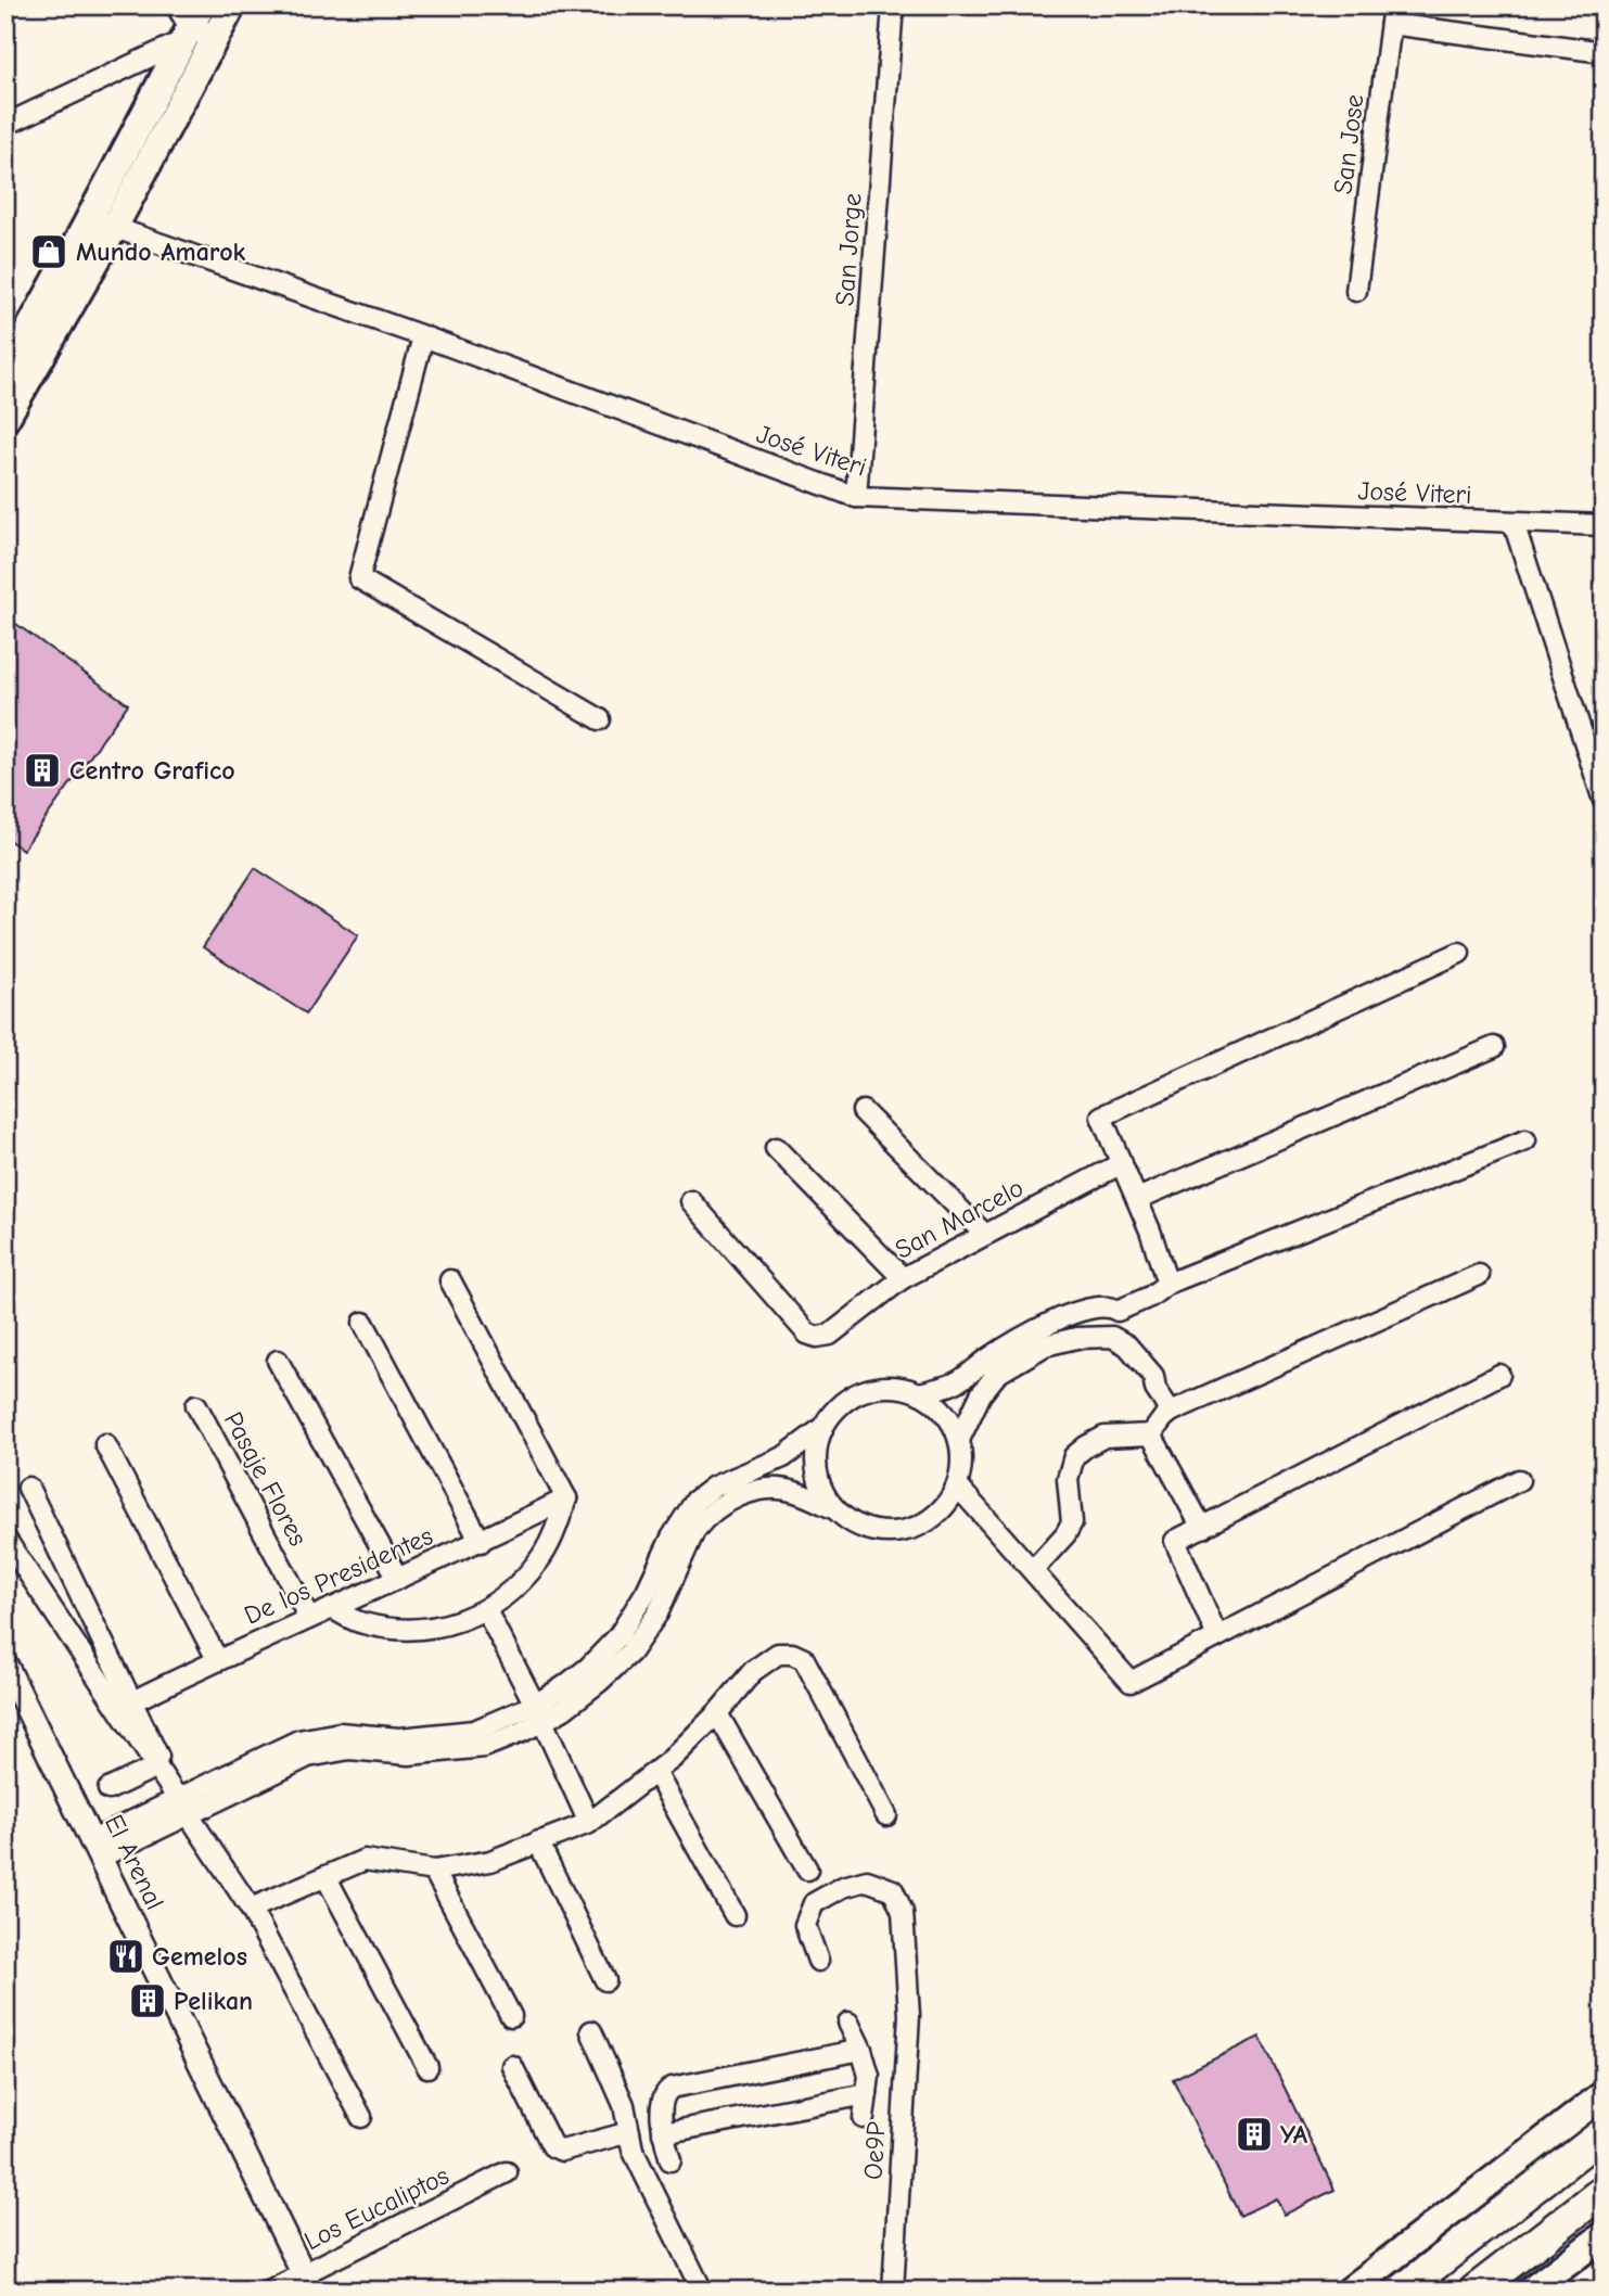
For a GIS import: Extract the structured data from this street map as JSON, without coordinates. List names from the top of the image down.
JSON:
{
  "streets": {
    "street": [
      "San Jose",
      "San Jorge",
      "José Viteri",
      "San Marcelo",
      "Pasaje Flores",
      "De los Presidentes",
      "El Arenal",
      "Oe9P",
      "Los Eucaliptos"
    ]
  },
  "crossings": [
    ["San Jorge", "José Viteri"],
    ["Pasaje Flores", "De los Presidentes"],
    ["El Arenal", "Los Eucaliptos"]
  ],
  "places": {
    "shop": ["Mundo Amarok"],
    "building": ["Centro Grafico", "Pelikan", "YA"],
    "restaurant": ["Gemelos"]
  }
}
